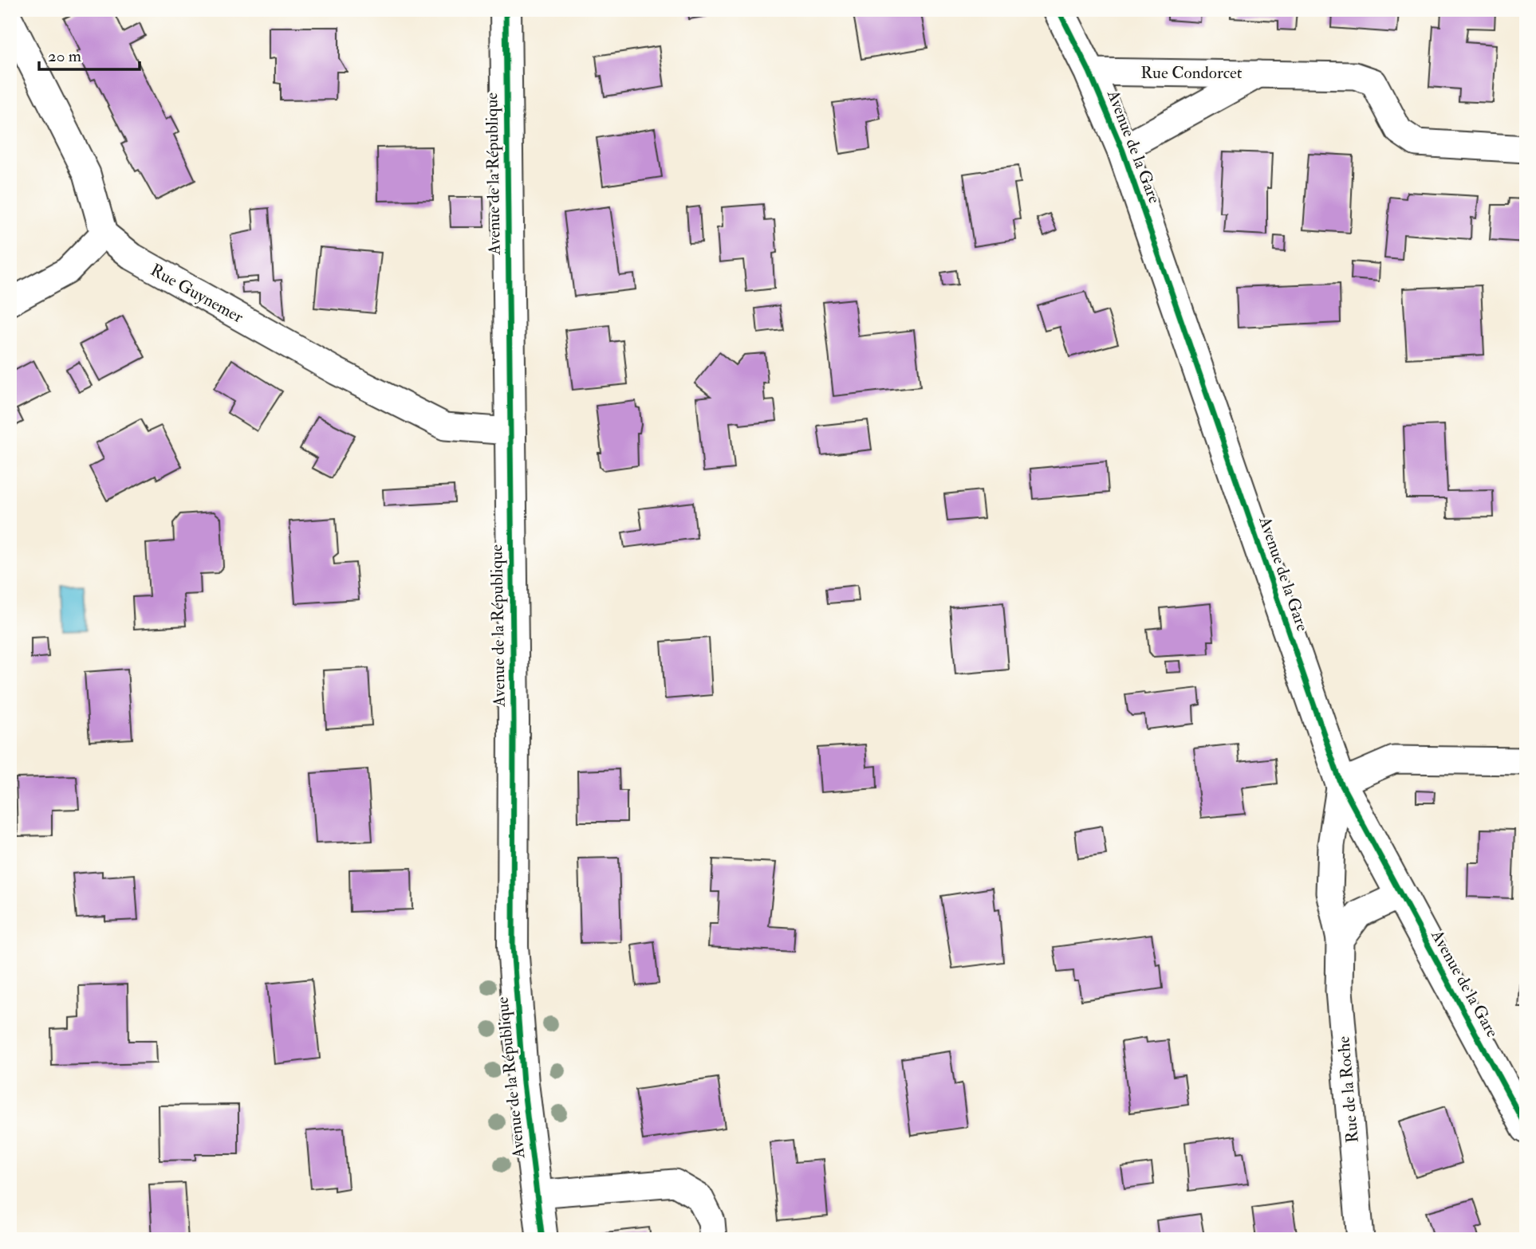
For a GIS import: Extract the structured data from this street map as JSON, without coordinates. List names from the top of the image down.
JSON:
{
  "streets": {
    "street": [
      "Rue Condorcet",
      "Avenue de la Gare",
      "Avenue de la République",
      "Rue Guynemer",
      "Rue de la Roche"
    ]
  },
  "crossings": [
    ["Rue Condorcet", "Avenue de la Gare"],
    ["Avenue de la Gare", "Rue de la Roche"],
    ["Avenue de la République", "Rue Guynemer"]
  ],
  "scale_bar": "20 m"
}
